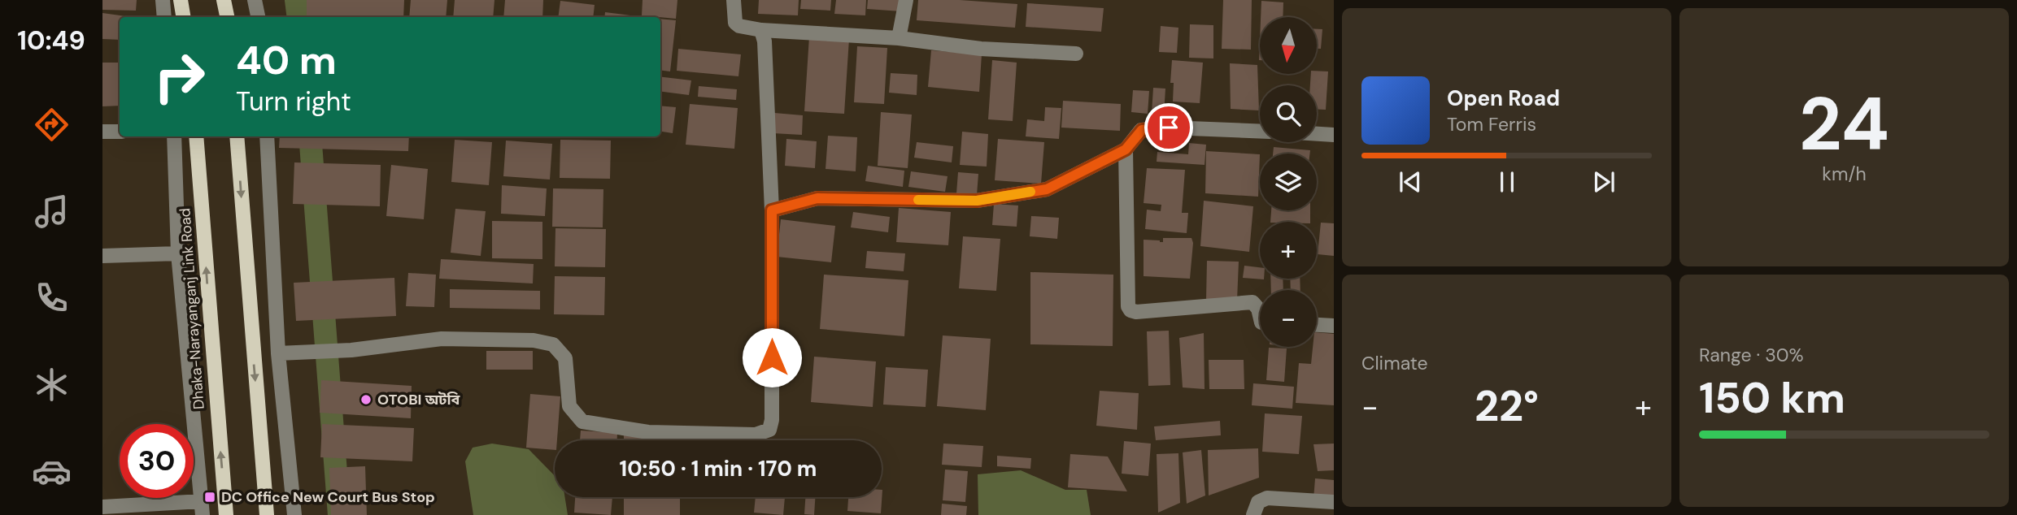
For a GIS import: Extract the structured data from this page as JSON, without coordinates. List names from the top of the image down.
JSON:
{
  "streets": {
    "main road": ["Dhaka-Narayanganj Link Road"]
  },
  "places": {
    "other": ["OTOBI অটবি"],
    "transit": ["DC Office New Court Bus Stop"]
  },
  "north": "bottom",
  "page": {
    "tabs": "10:49",
    "tile": [
      ["24", "km/h"],
      "Climate",
      ["Range · 30%", "150 km"]
    ],
    "map_buttons": ["+", "−"],
    "turn": ["40 m", "Turn right"],
    "song": ["Open Road", "Tom Ferris"],
    "heat": ["−", "22°", "+"],
    "limit": "30",
    "trip": "10:50 · 1 min · 170 m"
  }
}
